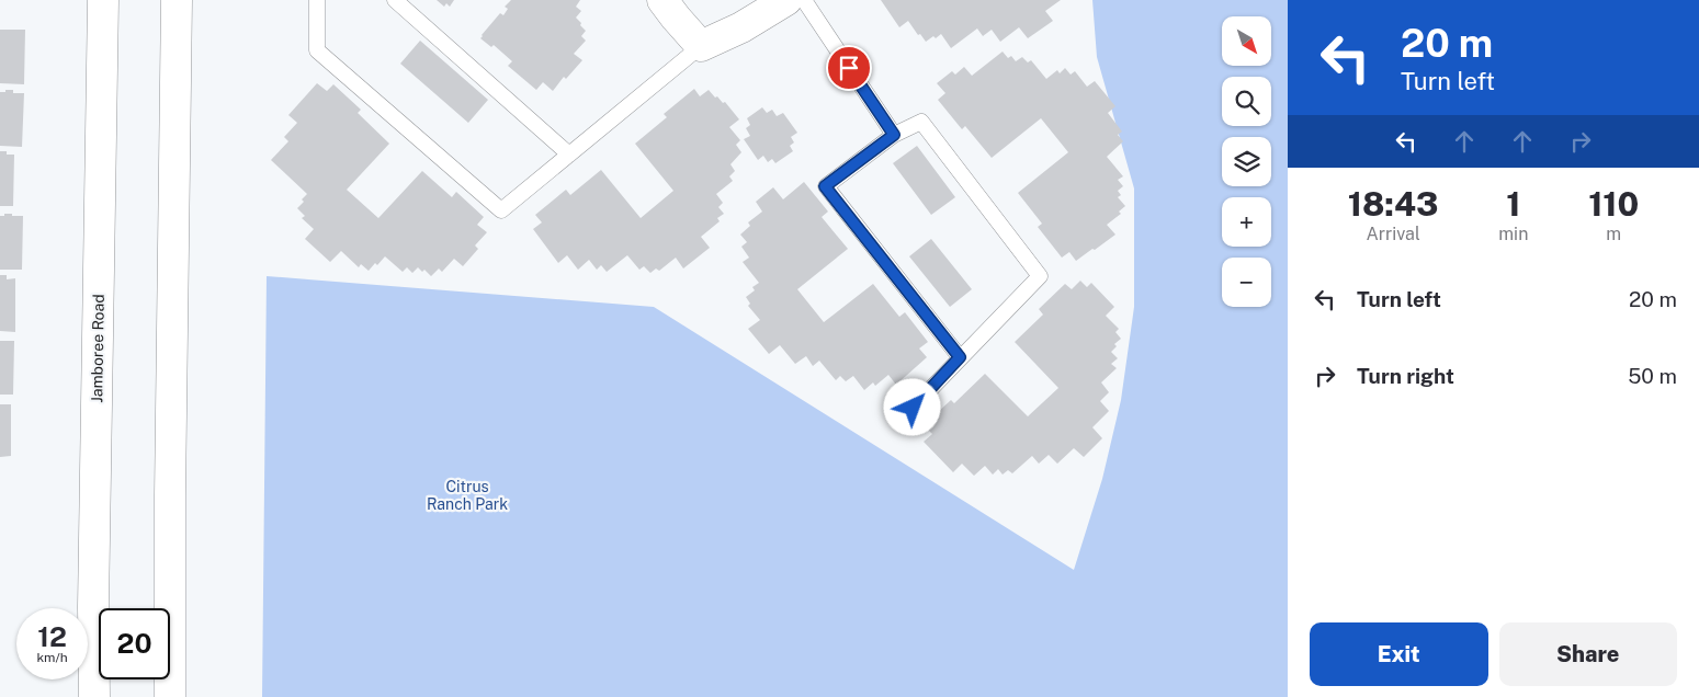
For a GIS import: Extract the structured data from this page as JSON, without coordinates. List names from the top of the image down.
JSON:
{
  "streets": {
    "main road": ["Jamboree Road"]
  },
  "parks": ["Citrus Ranch Park"],
  "north": "bottom right",
  "page": {
    "turn": ["20 m", "Turn left"],
    "map_buttons": ["+", "−"],
    "eta": [
      "18:43",
      "Arrival",
      "1",
      "min",
      "110",
      "m"
    ],
    "list": [
      {
        "name": "Turn left",
        "value": "20 m"
      },
      {
        "name": "Turn right",
        "value": "50 m"
      }
    ],
    "speed": "12 km/h",
    "limit": "20",
    "buttons": ["Exit", "Share"]
  }
}
